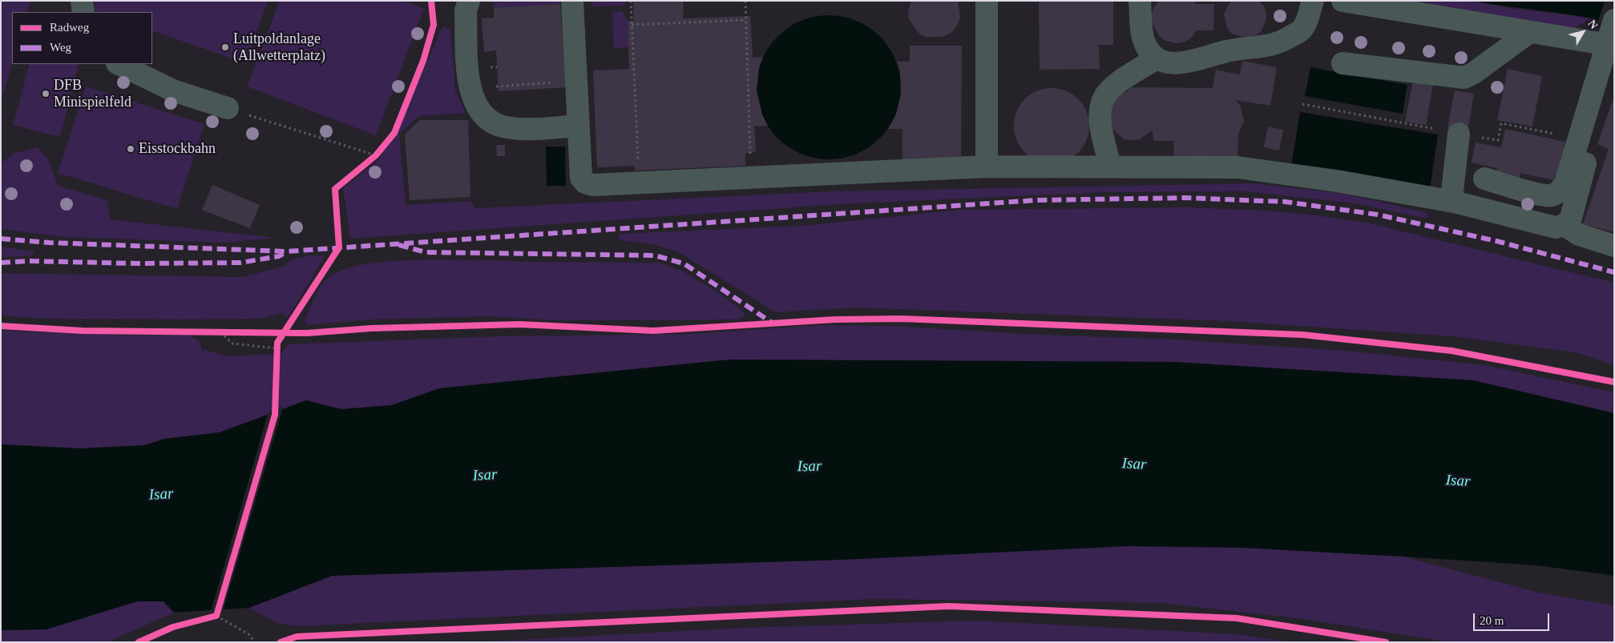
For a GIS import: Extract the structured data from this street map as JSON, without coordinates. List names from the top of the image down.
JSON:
{
  "water": ["Isar"],
  "places": ["Luitpoldanlage (Allwetterplatz)", "DFB Minispielfeld", "Eisstockbahn"],
  "legend": ["Radweg", "Weg"],
  "scale_bar": "20 m",
  "north": "top right"
}
